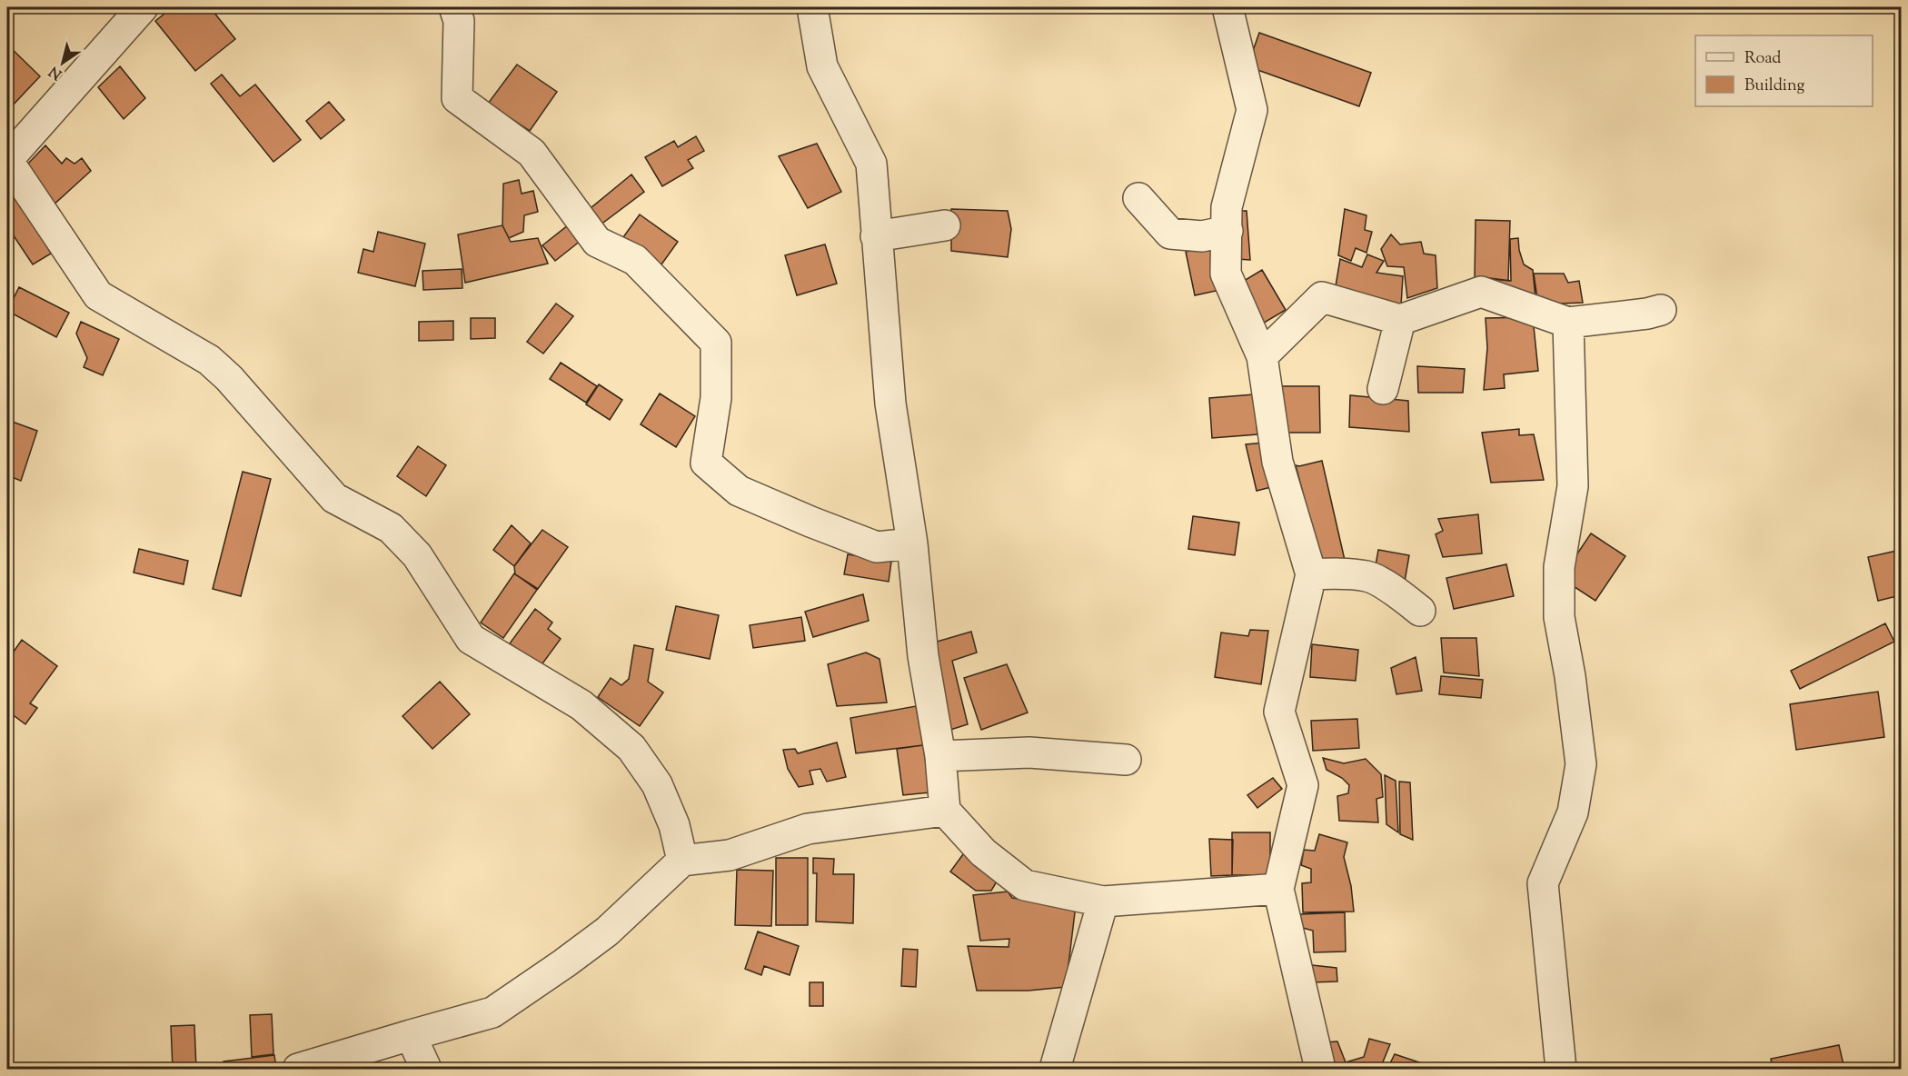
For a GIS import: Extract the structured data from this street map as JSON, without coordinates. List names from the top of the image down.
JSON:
{
  "legend": ["Road", "Building"],
  "north": "bottom left"
}
